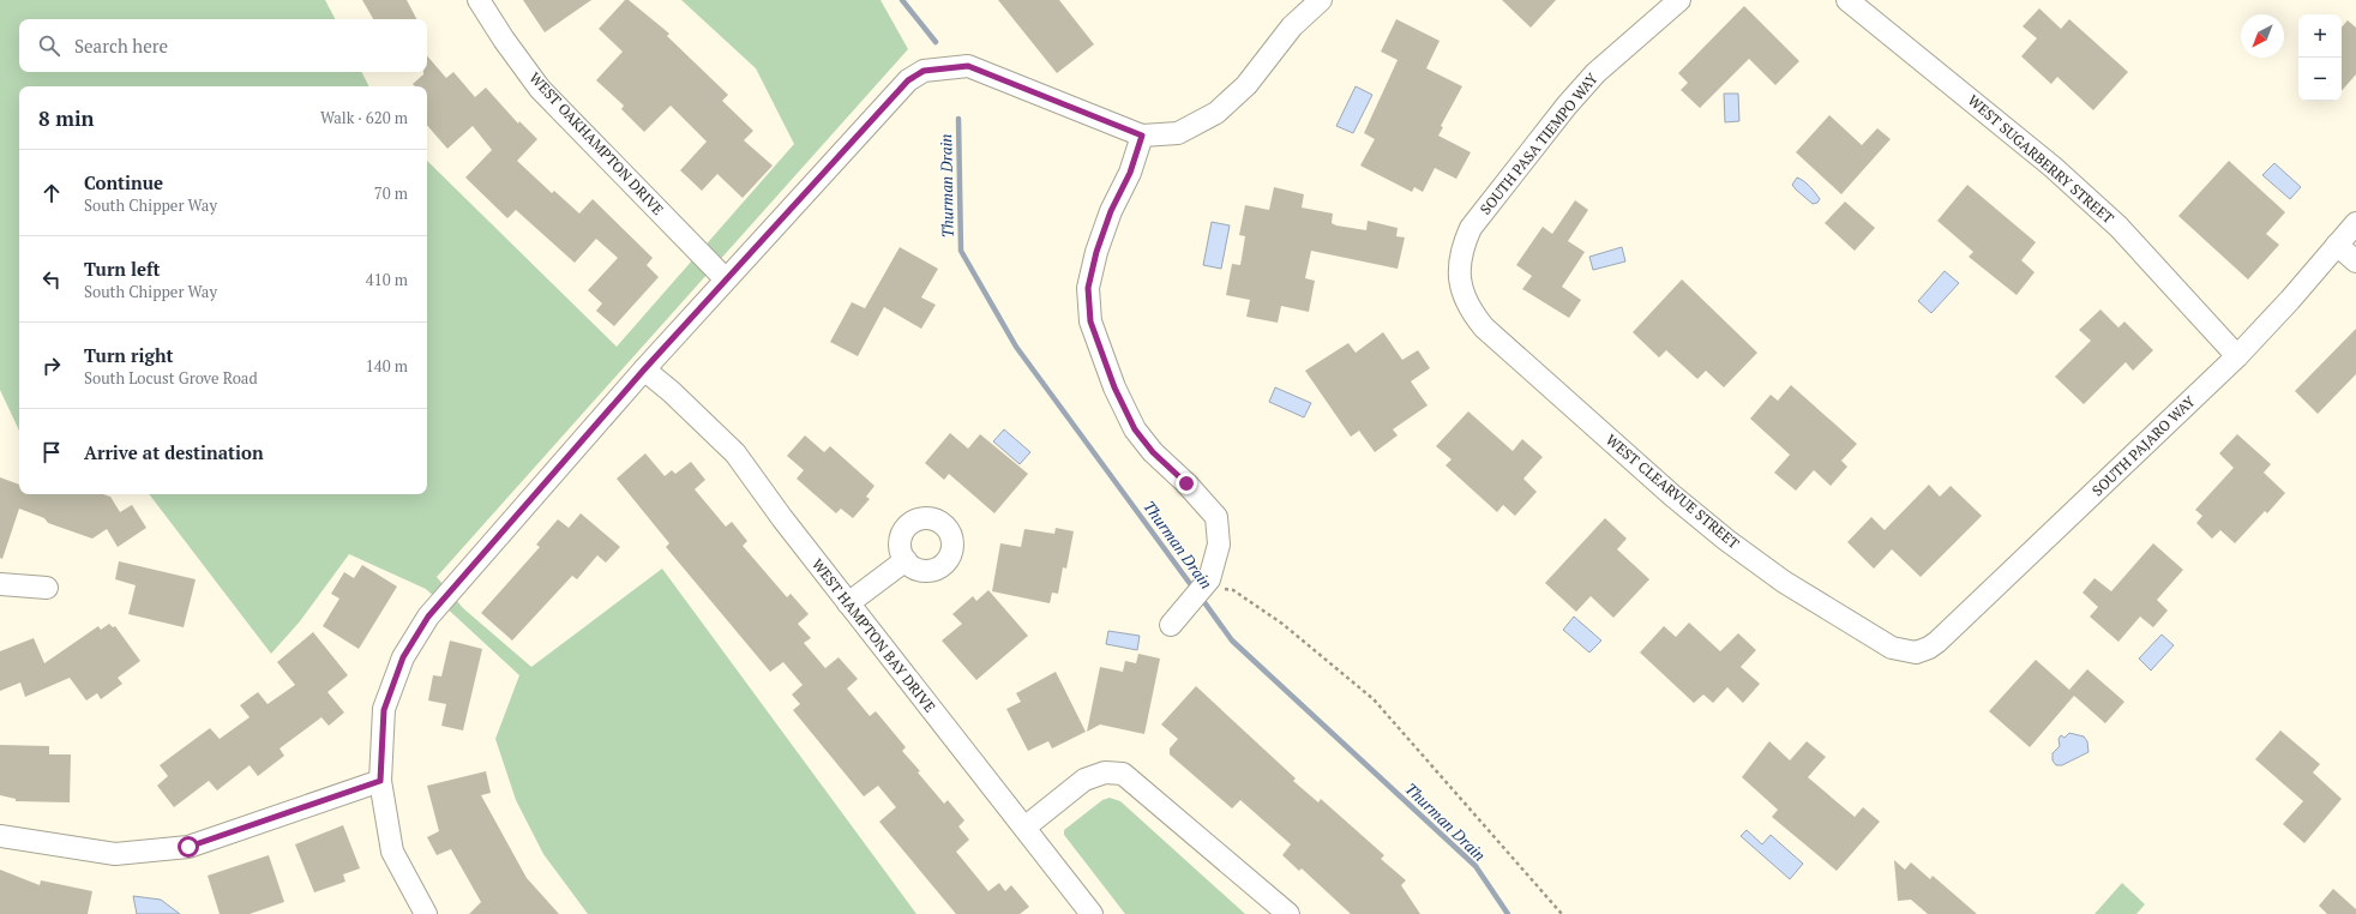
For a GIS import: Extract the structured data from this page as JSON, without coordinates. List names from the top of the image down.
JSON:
{
  "streets": {
    "street": [
      "WEST OAKHAMPTON DRIVE",
      "SOUTH PASA TIEMPO WAY",
      "WEST SUGARBERRY STREET",
      "SOUTH PAJARO WAY",
      "WEST CLEARVUE STREET",
      "WEST HAMPTON BAY DRIVE"
    ]
  },
  "crossings": [
    ["SOUTH PASA TIEMPO WAY", "WEST CLEARVUE STREET"],
    ["WEST SUGARBERRY STREET", "SOUTH PAJARO WAY"],
    ["SOUTH PAJARO WAY", "WEST CLEARVUE STREET"]
  ],
  "water": ["Thurman Drain"],
  "north": "bottom left",
  "page": {
    "map_buttons": ["+", "−"],
    "search": "Search here",
    "heading": ["8 min", "Walk · 620 m"],
    "list": [
      ["Continue", "South Chipper Way", "70 m"],
      ["Turn left", "South Chipper Way", "410 m"],
      ["Turn right", "South Locust Grove Road", "140 m"],
      "Arrive at destination"
    ]
  }
}
